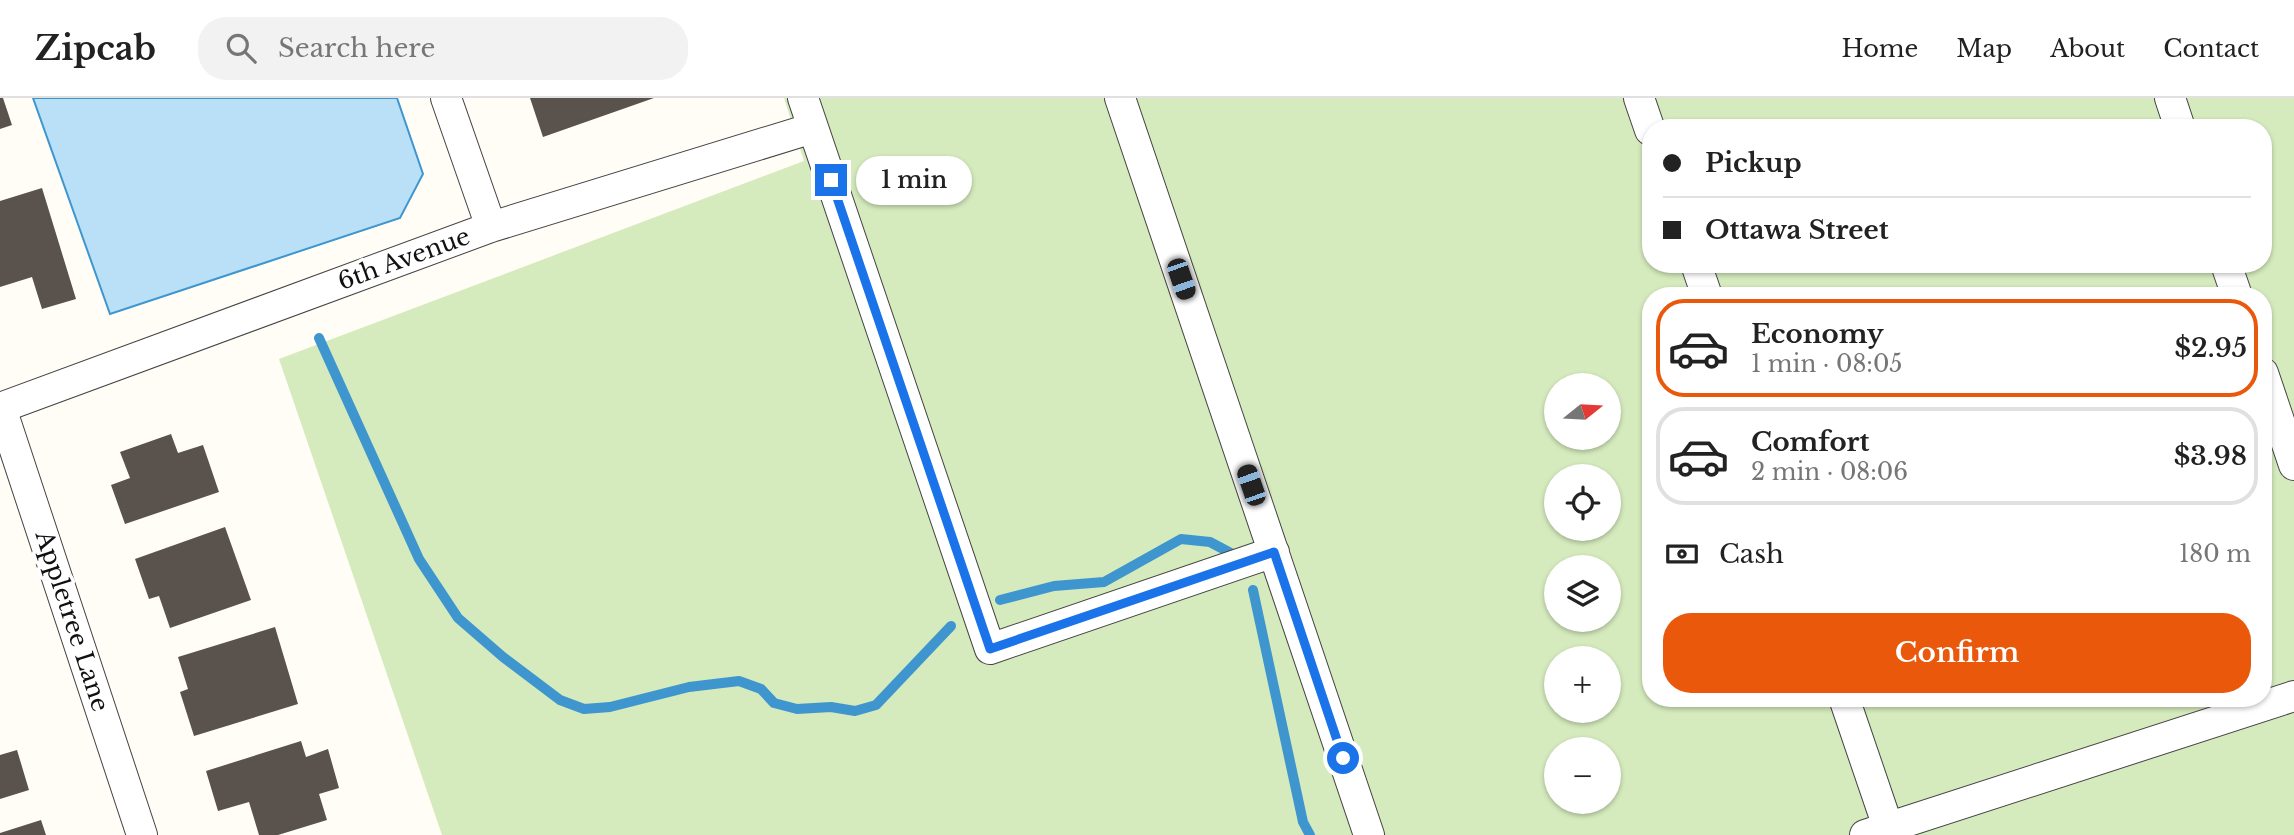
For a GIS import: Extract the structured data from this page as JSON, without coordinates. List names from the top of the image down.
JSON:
{
  "streets": {
    "street": ["6th Avenue", "Appletree Lane"]
  },
  "crossings": [
    ["6th Avenue", "Appletree Lane"]
  ],
  "north": "right",
  "page": {
    "header": "Zipcab",
    "search": "Search here",
    "nav": [
      "Home",
      "Map",
      "About",
      "Contact"
    ],
    "banner": ["Pickup", "Ottawa Street"],
    "bubble": "1 min",
    "list": [
      {
        "name": "Economy",
        "note": "1 min · 08:05",
        "value": "$2.95"
      },
      {
        "name": "Comfort",
        "note": "2 min · 08:06",
        "value": "$3.98"
      }
    ],
    "map_buttons": ["+", "−"],
    "pay": ["Cash", "180 m"],
    "buttons": "Confirm"
  }
}
